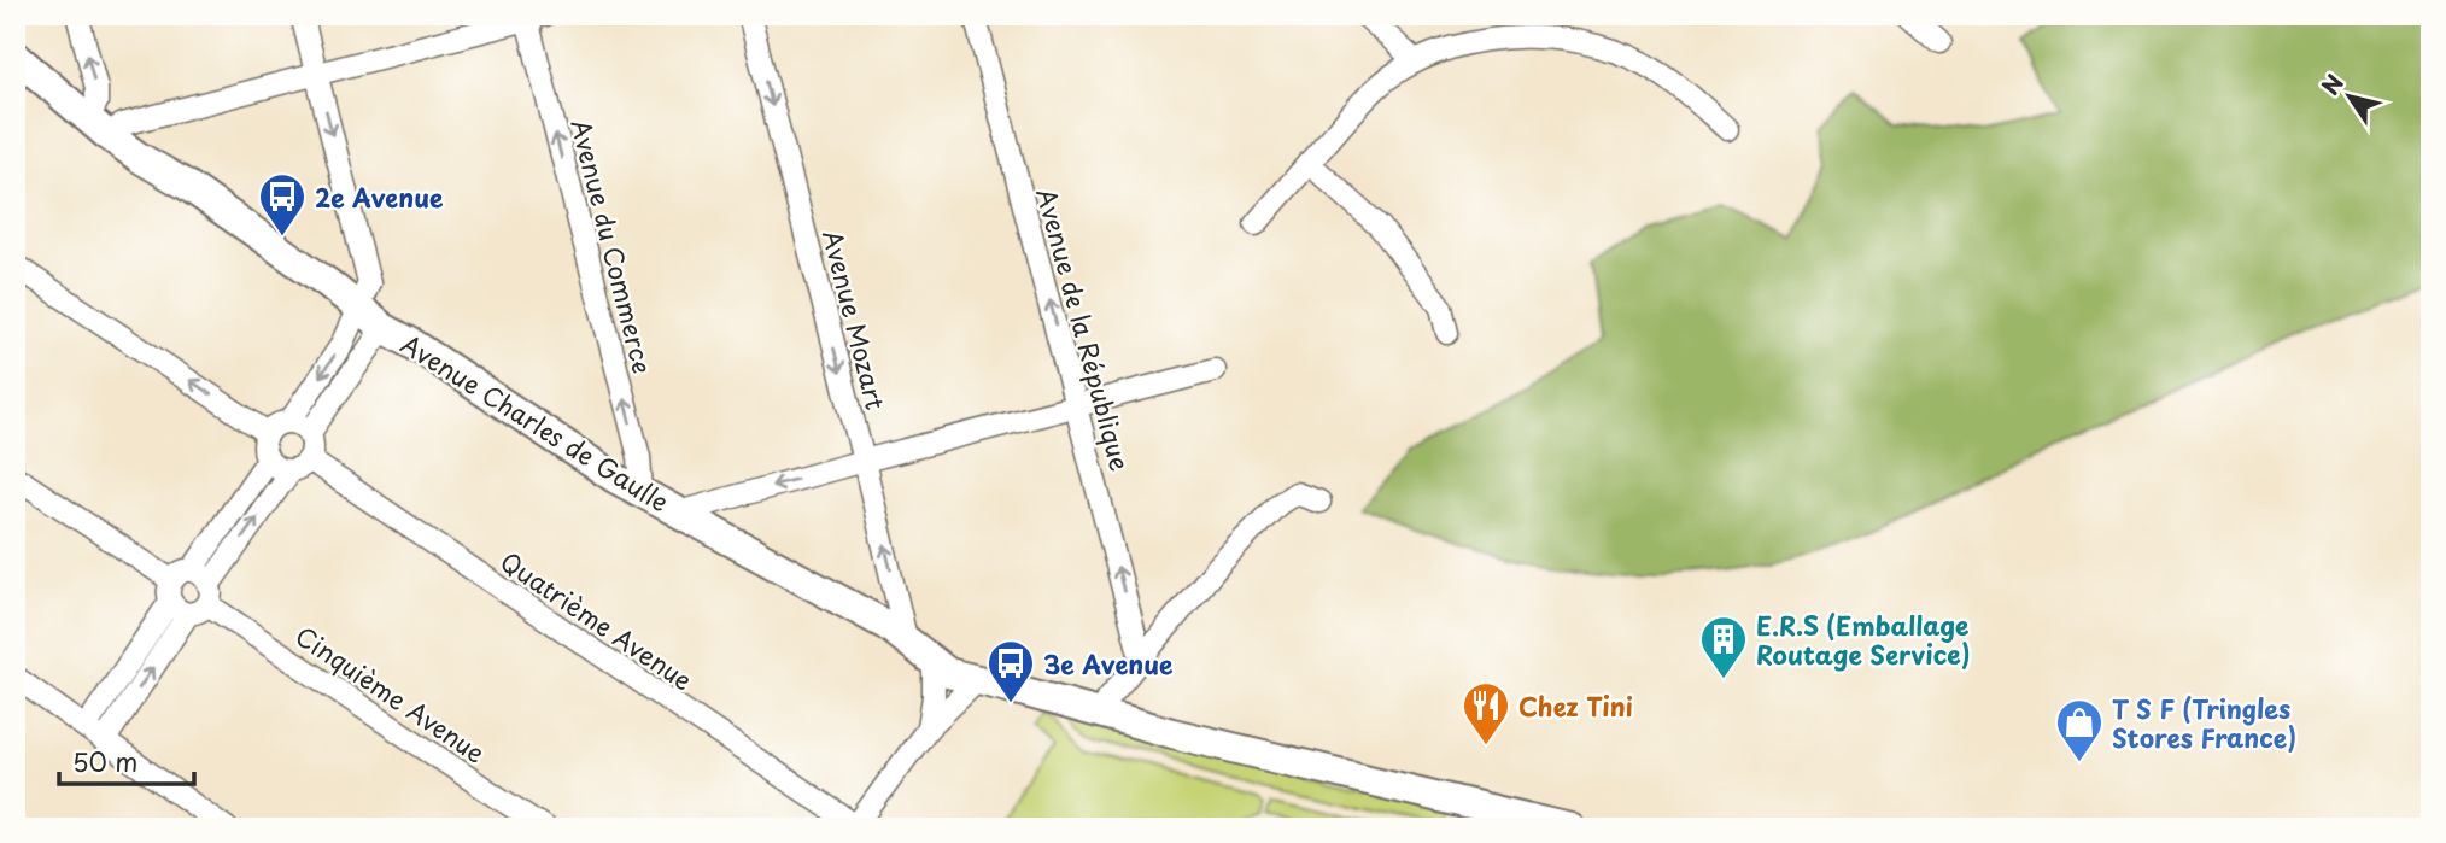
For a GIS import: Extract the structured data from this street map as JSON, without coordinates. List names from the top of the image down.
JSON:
{
  "streets": {
    "main road": ["Avenue Charles de Gaulle"],
    "street": [
      "Avenue du Commerce",
      "Avenue Mozart",
      "Avenue de la République",
      "Quatrième Avenue",
      "Cinquième Avenue"
    ]
  },
  "crossings": [
    ["Avenue du Commerce", "Avenue Charles de Gaulle"],
    ["Avenue Mozart", "Avenue Charles de Gaulle"]
  ],
  "one_way": ["Avenue du Commerce", "Avenue de la République"],
  "places": {
    "bus stop": ["2e Avenue", "3e Avenue"],
    "building": ["E.R.S (Emballage Routage Service)"],
    "restaurant": ["Chez Tini"],
    "shop": ["T S F (Tringles Stores France)"]
  },
  "scale_bar": "50 m",
  "north": "top left"
}
